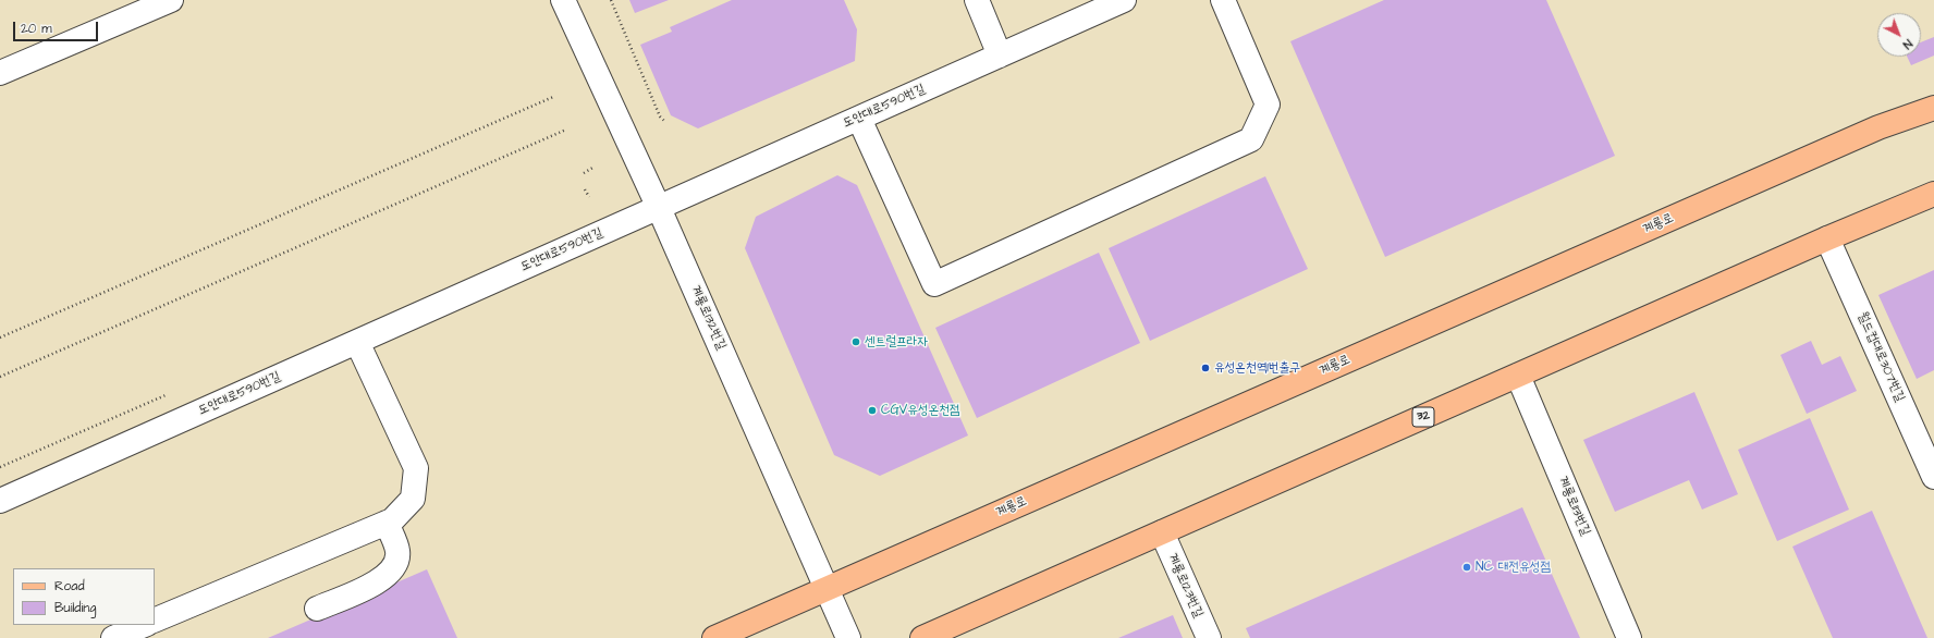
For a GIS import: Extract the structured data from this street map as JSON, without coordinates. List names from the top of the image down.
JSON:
{
  "streets": {
    "main road": ["계룡로", "32"],
    "street": [
      "도안대로590번길",
      "계룡로132번길",
      "월드컵대로307번길",
      "계룡로113번길",
      "계룡로123번길"
    ]
  },
  "crossings": [
    ["도안대로590번길", "계룡로132번길"],
    ["계룡로", "계룡로132번길"],
    ["월드컵대로307번길", "32"],
    ["32", "계룡로113번길"],
    ["32", "계룡로123번길"]
  ],
  "places": [
    "센트럴프라자",
    "유성온천역1번출구",
    "CGV유성온천점",
    "NC 대전유성점"
  ],
  "legend": ["Road", "Building"],
  "scale_bar": "20 m",
  "north": "bottom right"
}
